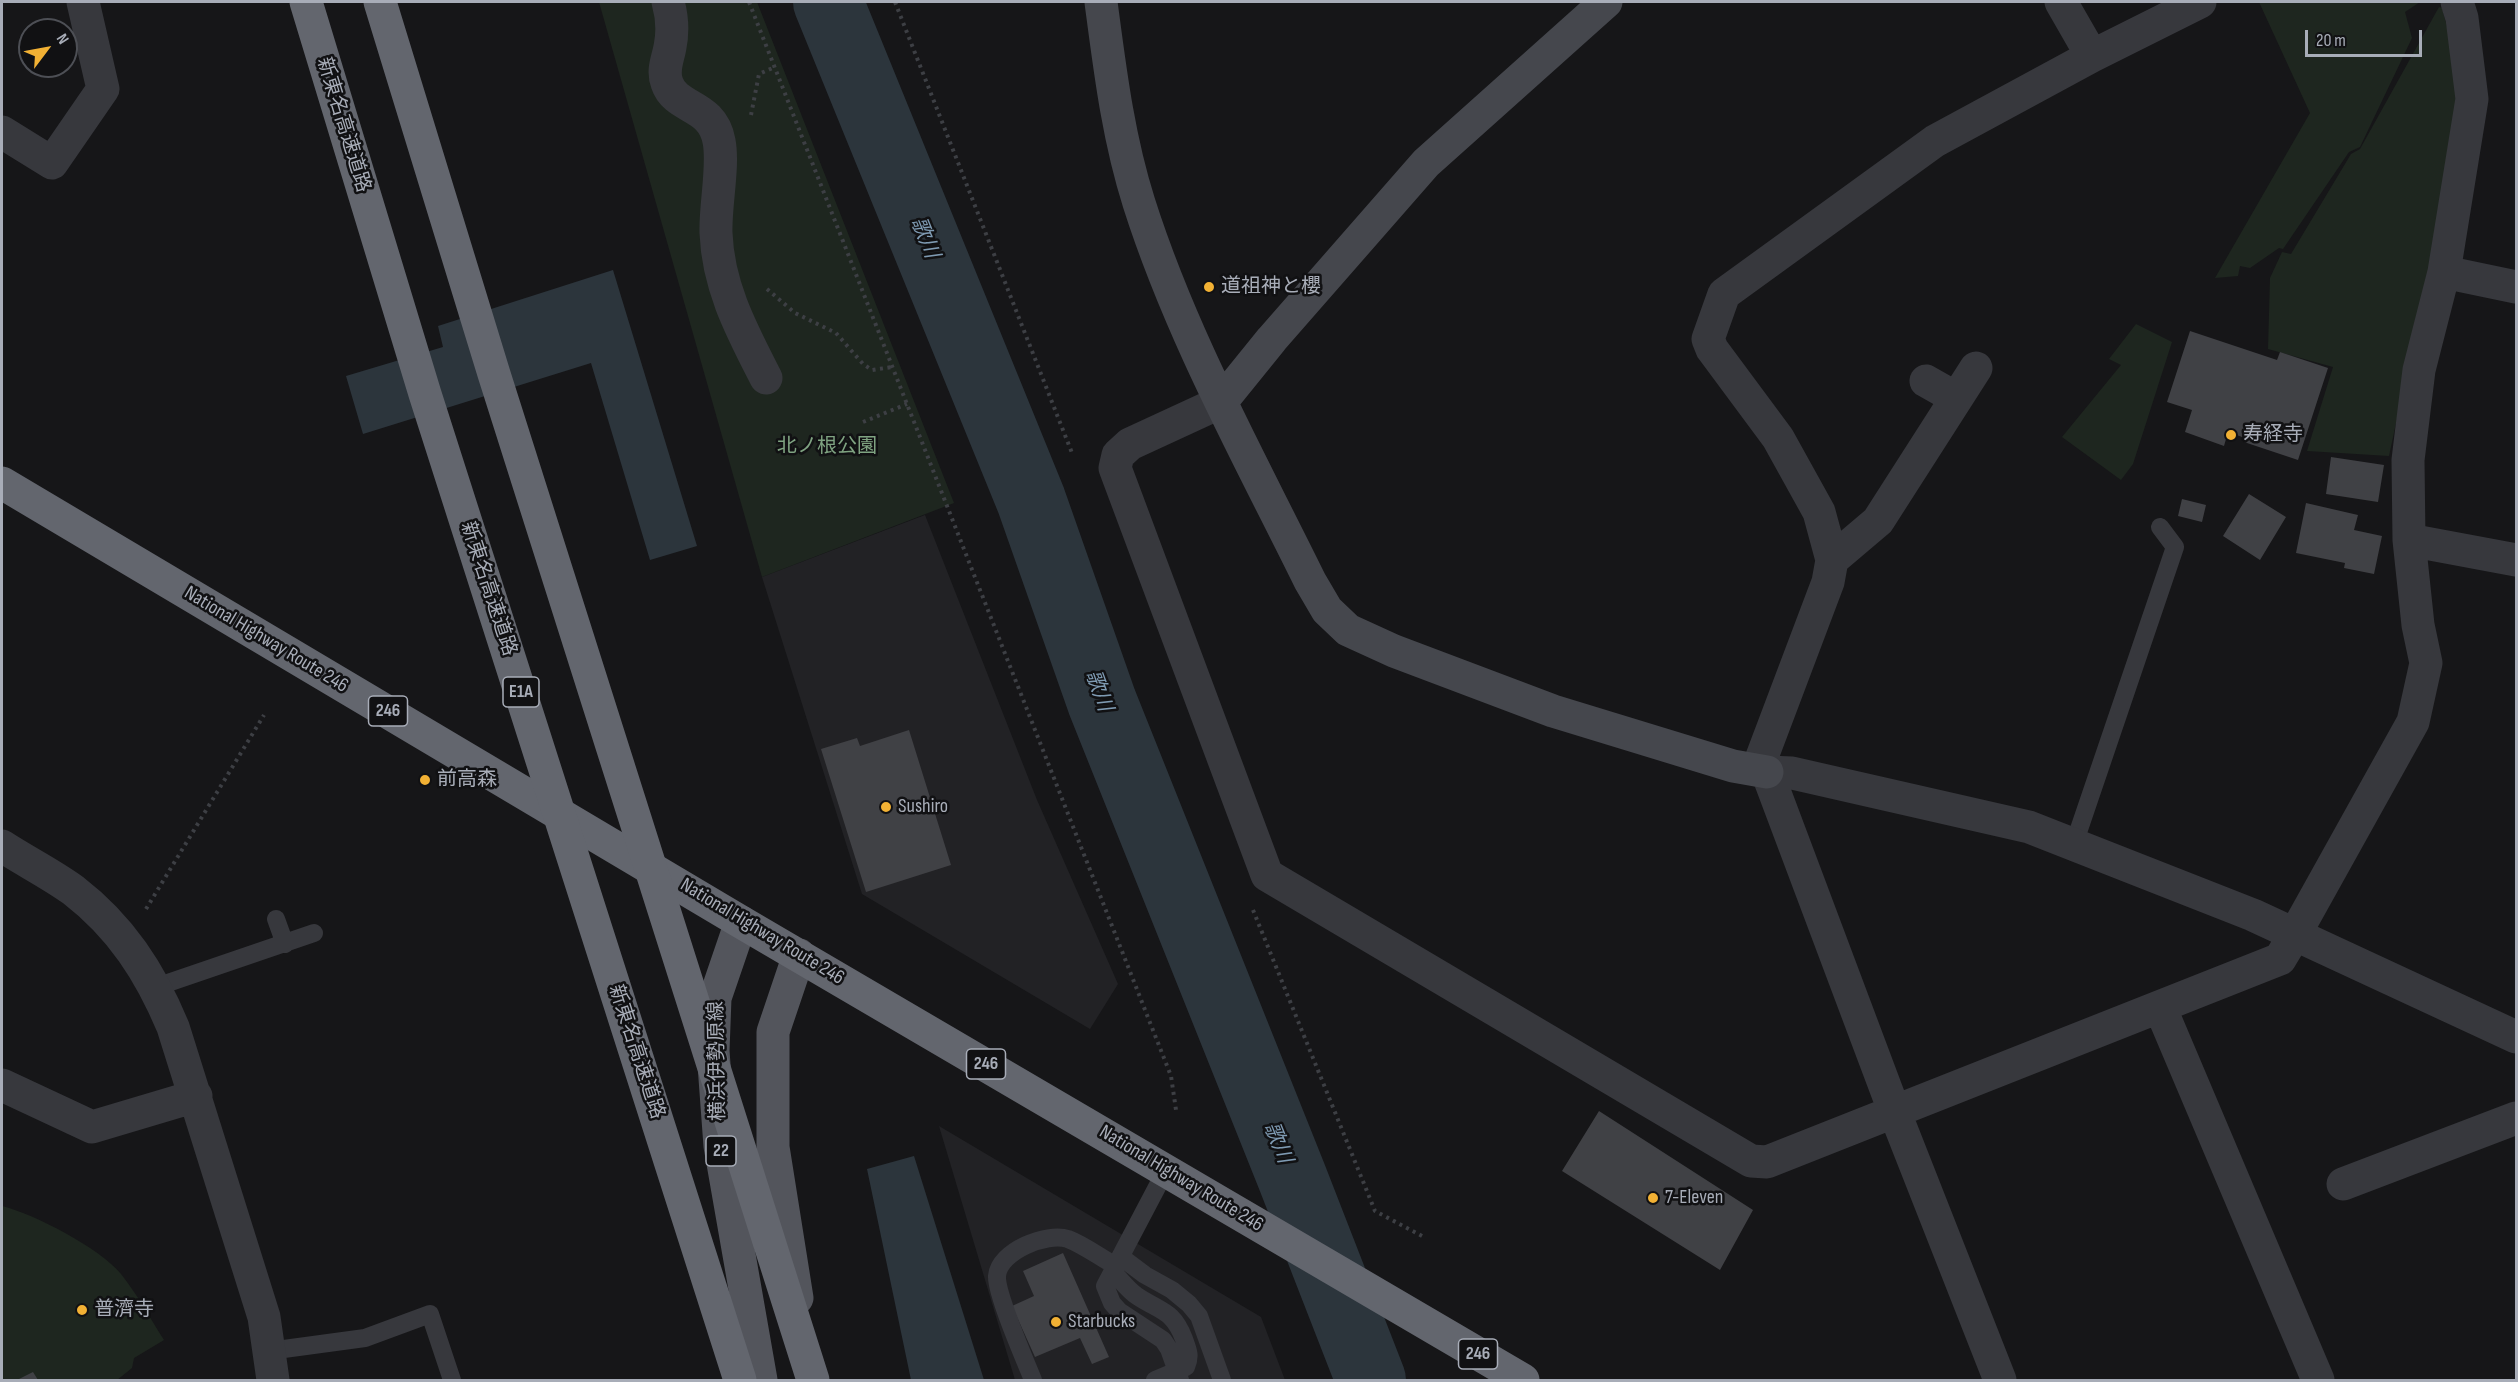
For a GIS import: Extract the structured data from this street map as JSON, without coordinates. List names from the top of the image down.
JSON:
{
  "streets": {
    "highway": [
      "新東名高速道路",
      "National Highway Route 246",
      "E1A",
      "246"
    ],
    "main road": ["横浜伊勢原線", "22"]
  },
  "crossings": [
    ["National Highway Route 246", "横浜伊勢原線"]
  ],
  "water": ["歌川"],
  "parks": ["北ノ根公園"],
  "places": [
    "道祖神と櫻",
    "寿経寺",
    "前高森",
    "Sushiro",
    "7-Eleven",
    "普濟寺",
    "Starbucks"
  ],
  "scale_bar": "20 m",
  "north": "top right"
}
